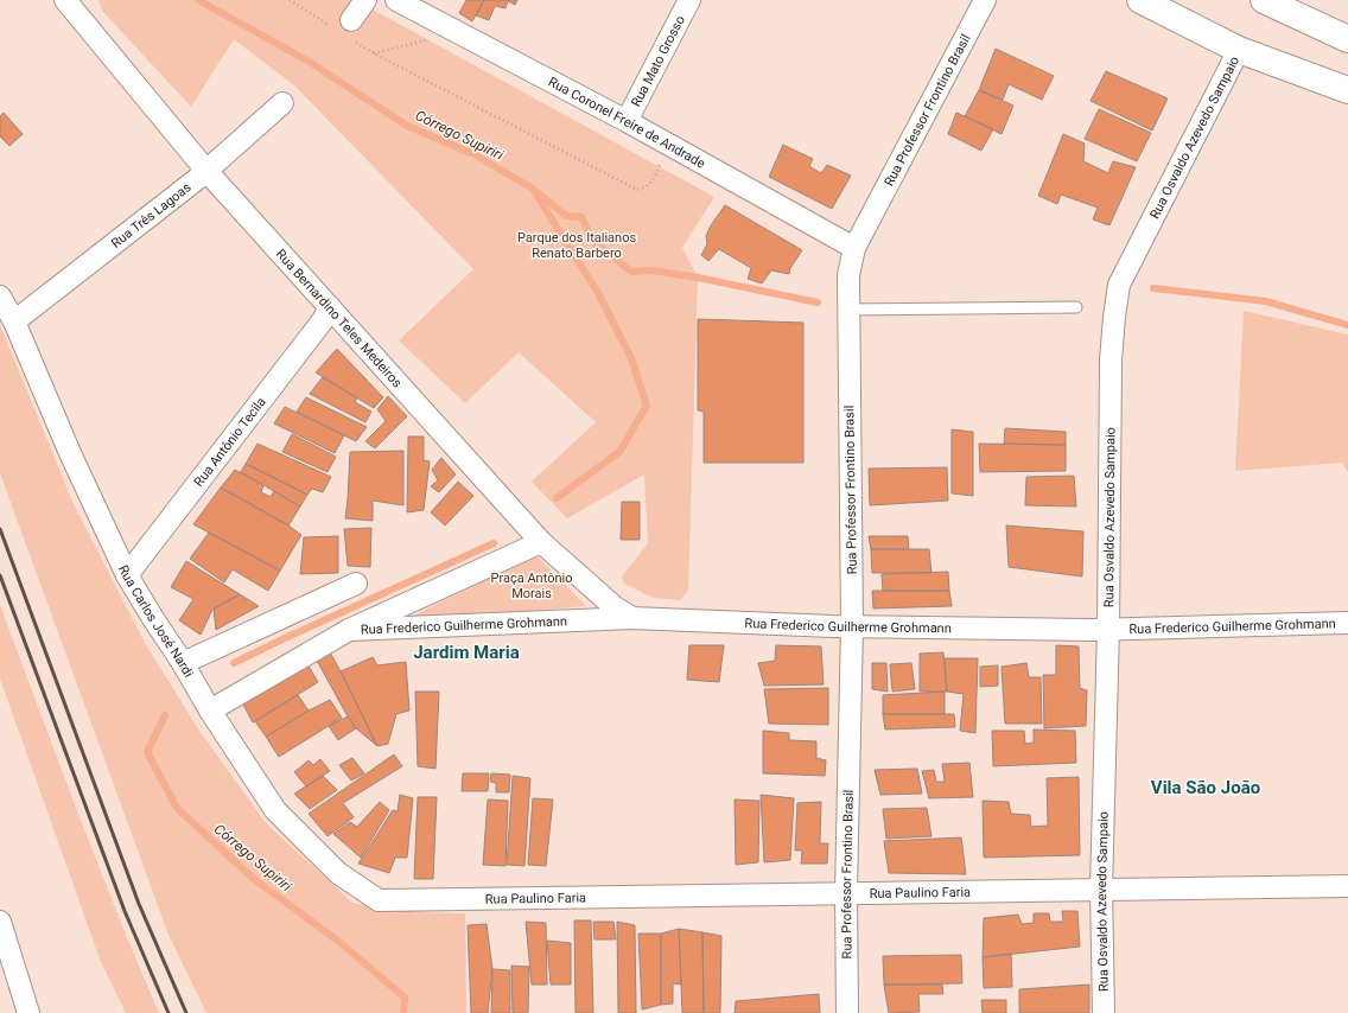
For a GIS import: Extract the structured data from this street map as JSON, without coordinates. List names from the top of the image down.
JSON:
{
  "streets": {
    "street": [
      "Rua Mato Grosso",
      "Rua Professor Frontino Brasil",
      "Rua Coronel Freire de Andrade",
      "Rua Osvaldo Azevedo Sampaio",
      "Rua Três Lagoas",
      "Rua Bernardino Teles Medeiros",
      "Rua Antônio Tecila",
      "Rua Carlos José Nardi",
      "Rua Frederico Guilherme Grohmann",
      "Rua Paulino Faria"
    ]
  },
  "crossings": [
    ["Rua Mato Grosso", "Rua Coronel Freire de Andrade"],
    ["Rua Professor Frontino Brasil", "Rua Coronel Freire de Andrade"],
    ["Rua Professor Frontino Brasil", "Rua Frederico Guilherme Grohmann"],
    ["Rua Professor Frontino Brasil", "Rua Paulino Faria"],
    ["Rua Osvaldo Azevedo Sampaio", "Rua Frederico Guilherme Grohmann"],
    ["Rua Osvaldo Azevedo Sampaio", "Rua Paulino Faria"],
    ["Rua Três Lagoas", "Rua Bernardino Teles Medeiros"],
    ["Rua Três Lagoas", "Rua Carlos José Nardi"],
    ["Rua Bernardino Teles Medeiros", "Rua Antônio Tecila"],
    ["Rua Bernardino Teles Medeiros", "Rua Frederico Guilherme Grohmann"],
    ["Rua Antônio Tecila", "Rua Carlos José Nardi"],
    ["Rua Carlos José Nardi", "Rua Frederico Guilherme Grohmann"],
    ["Rua Carlos José Nardi", "Rua Paulino Faria"]
  ],
  "districts": ["Jardim Maria", "Vila São João"],
  "water": ["Córrego Supiriri"],
  "parks": ["Parque dos Italianos Renato Barbero", "Praça Antônio Morais"]
}
